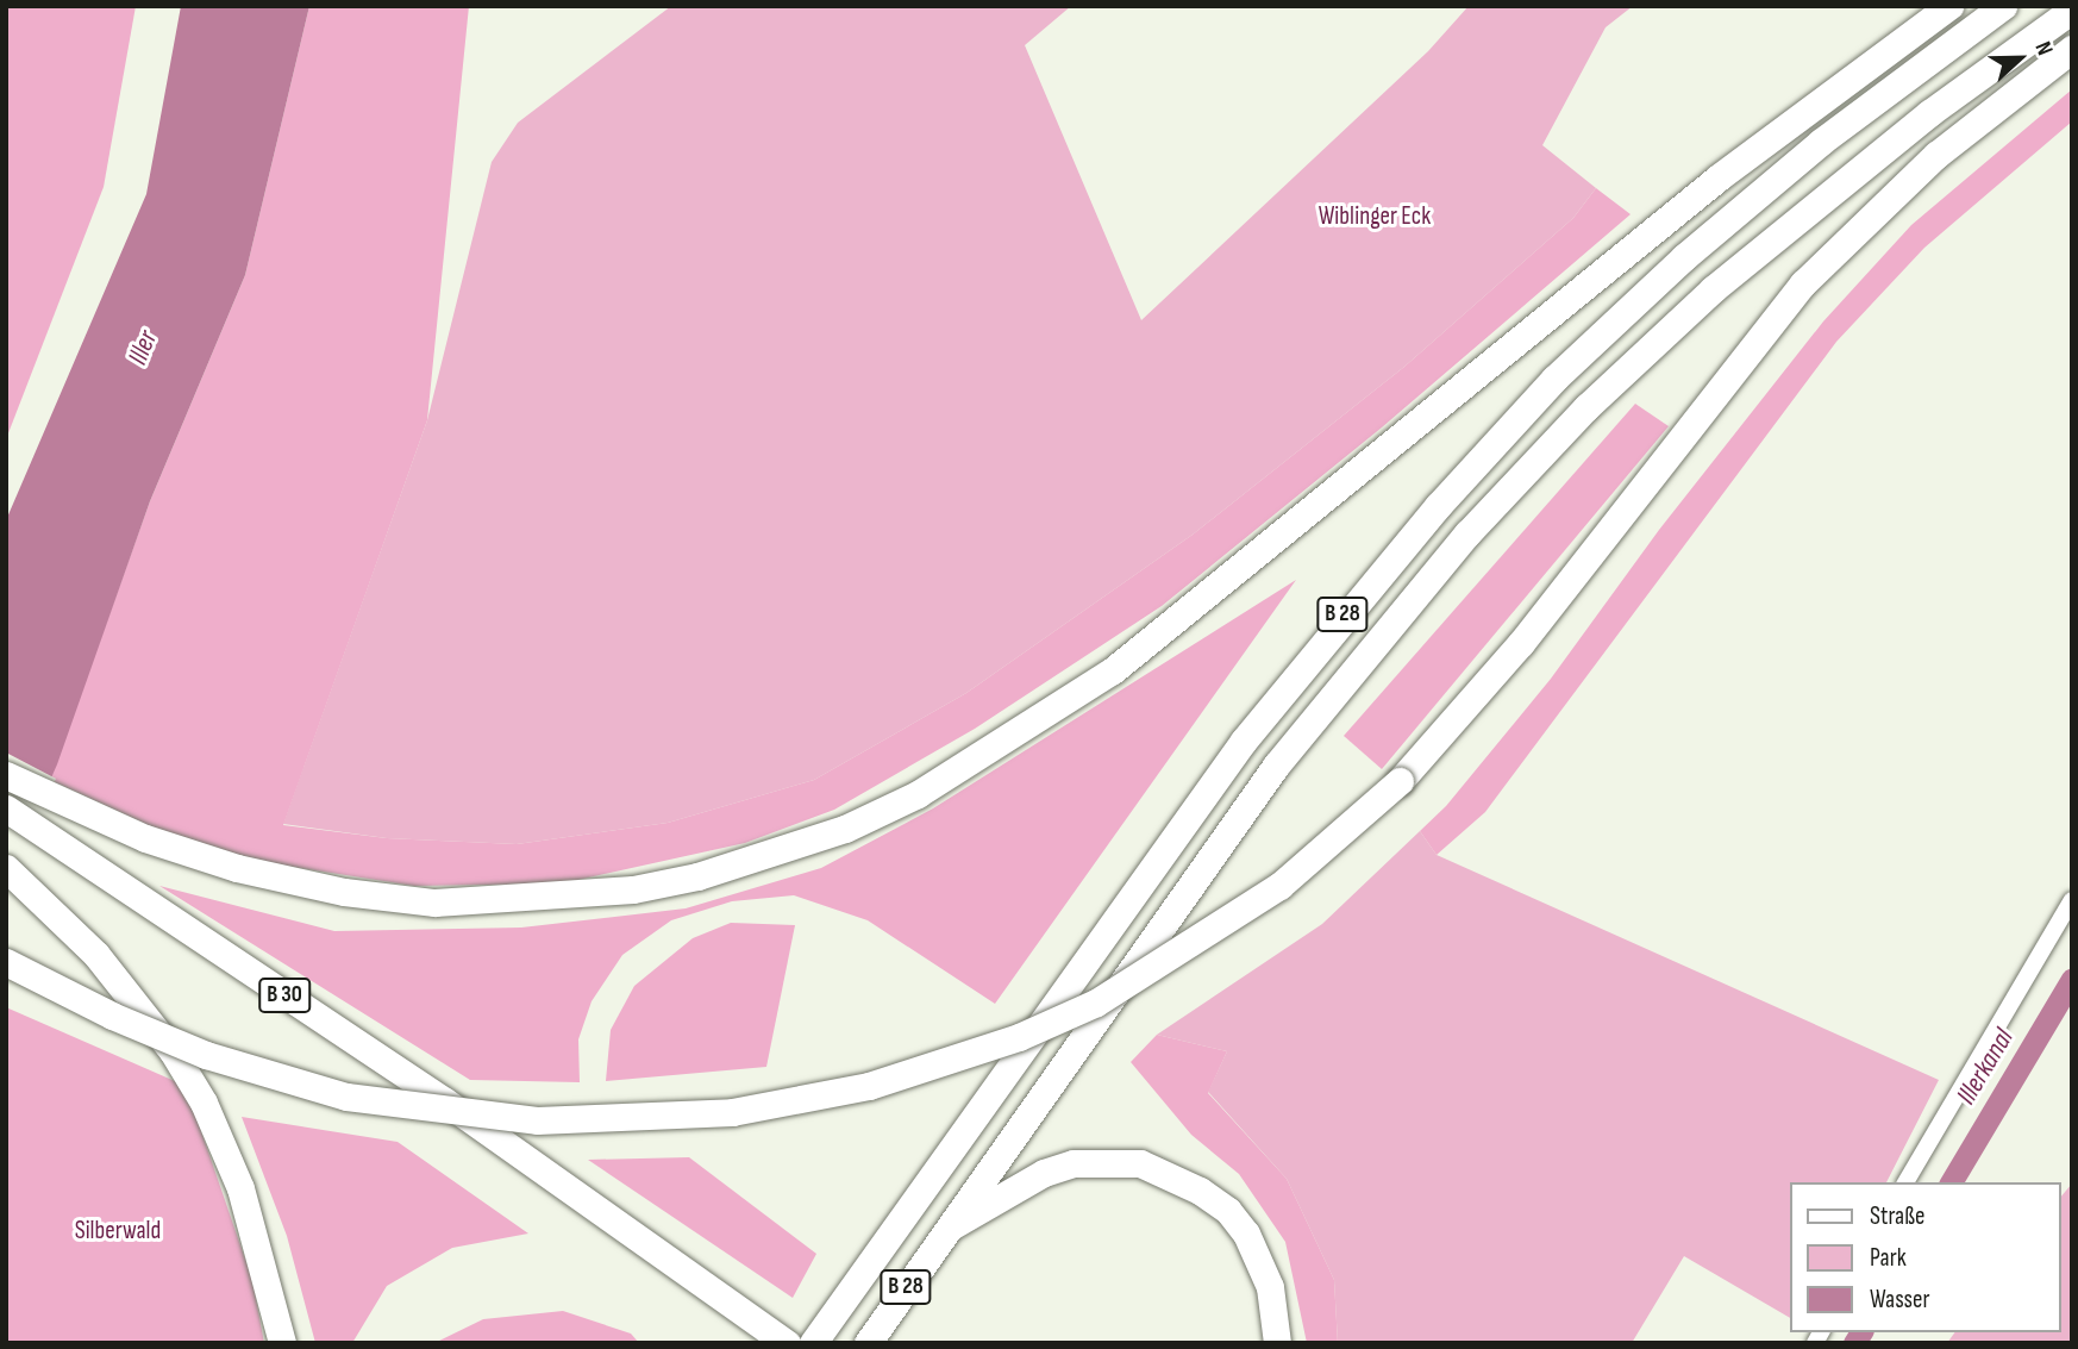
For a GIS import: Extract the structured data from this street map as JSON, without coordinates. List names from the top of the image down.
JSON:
{
  "streets": {
    "highway": ["B 28", "B 30"]
  },
  "water": ["Iller", "Illerkanal"],
  "parks": ["Wiblinger Eck", "Silberwald"],
  "legend": ["Straße", "Park", "Wasser"],
  "north": "right"
}
